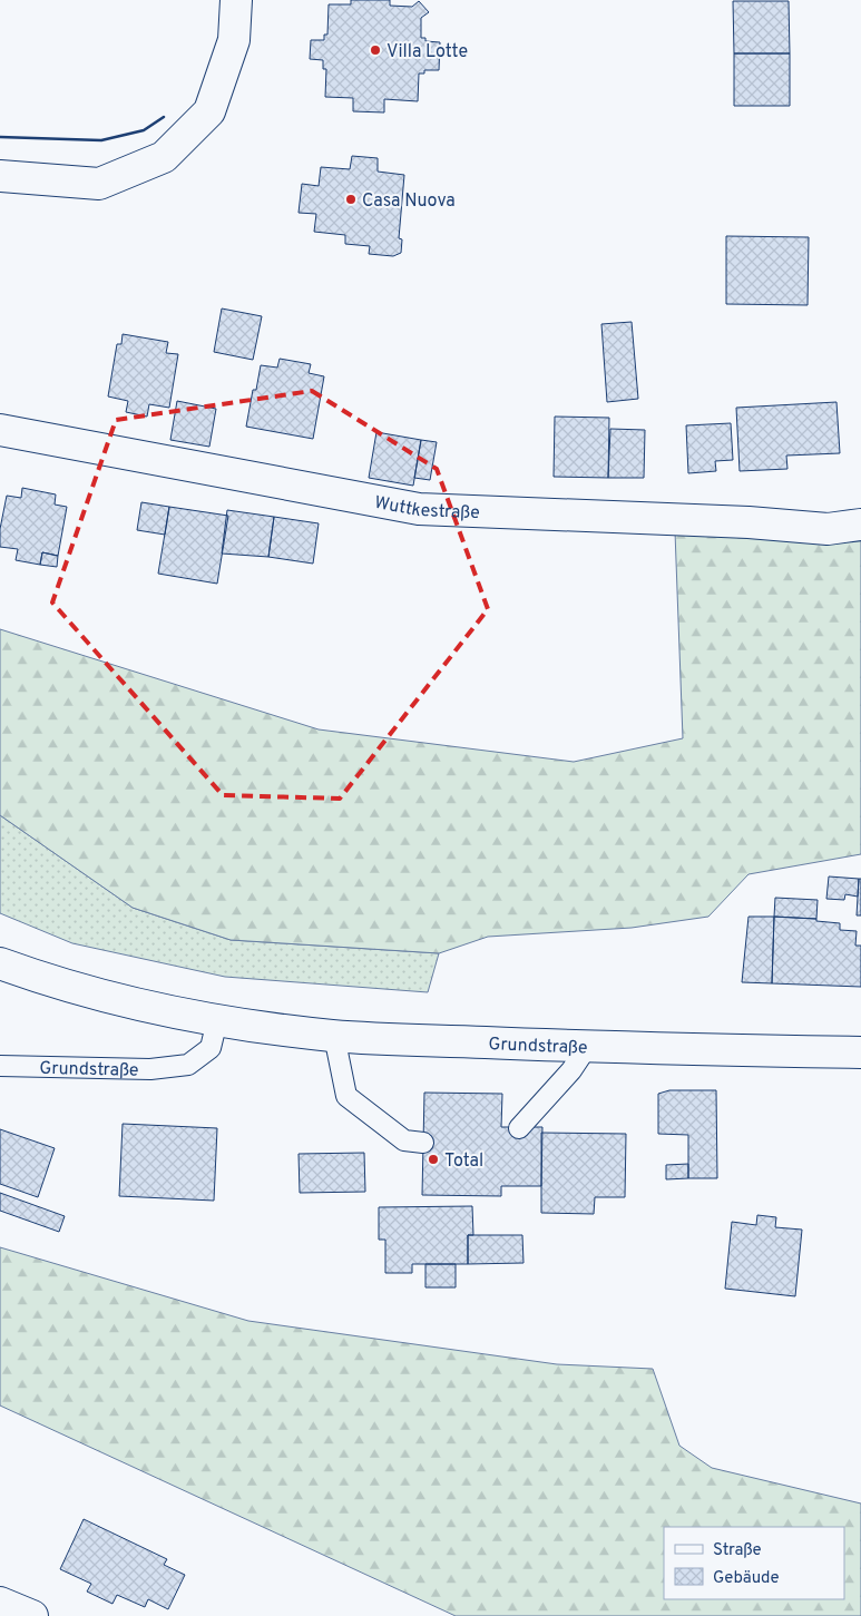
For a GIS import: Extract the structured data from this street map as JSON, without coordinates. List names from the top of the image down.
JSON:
{
  "streets": {
    "street": ["Wuttkestraße", "Grundstraße"]
  },
  "places": ["Villa Lotte", "Casa Nuova", "Total"],
  "legend": ["Straße", "Gebäude"]
}
